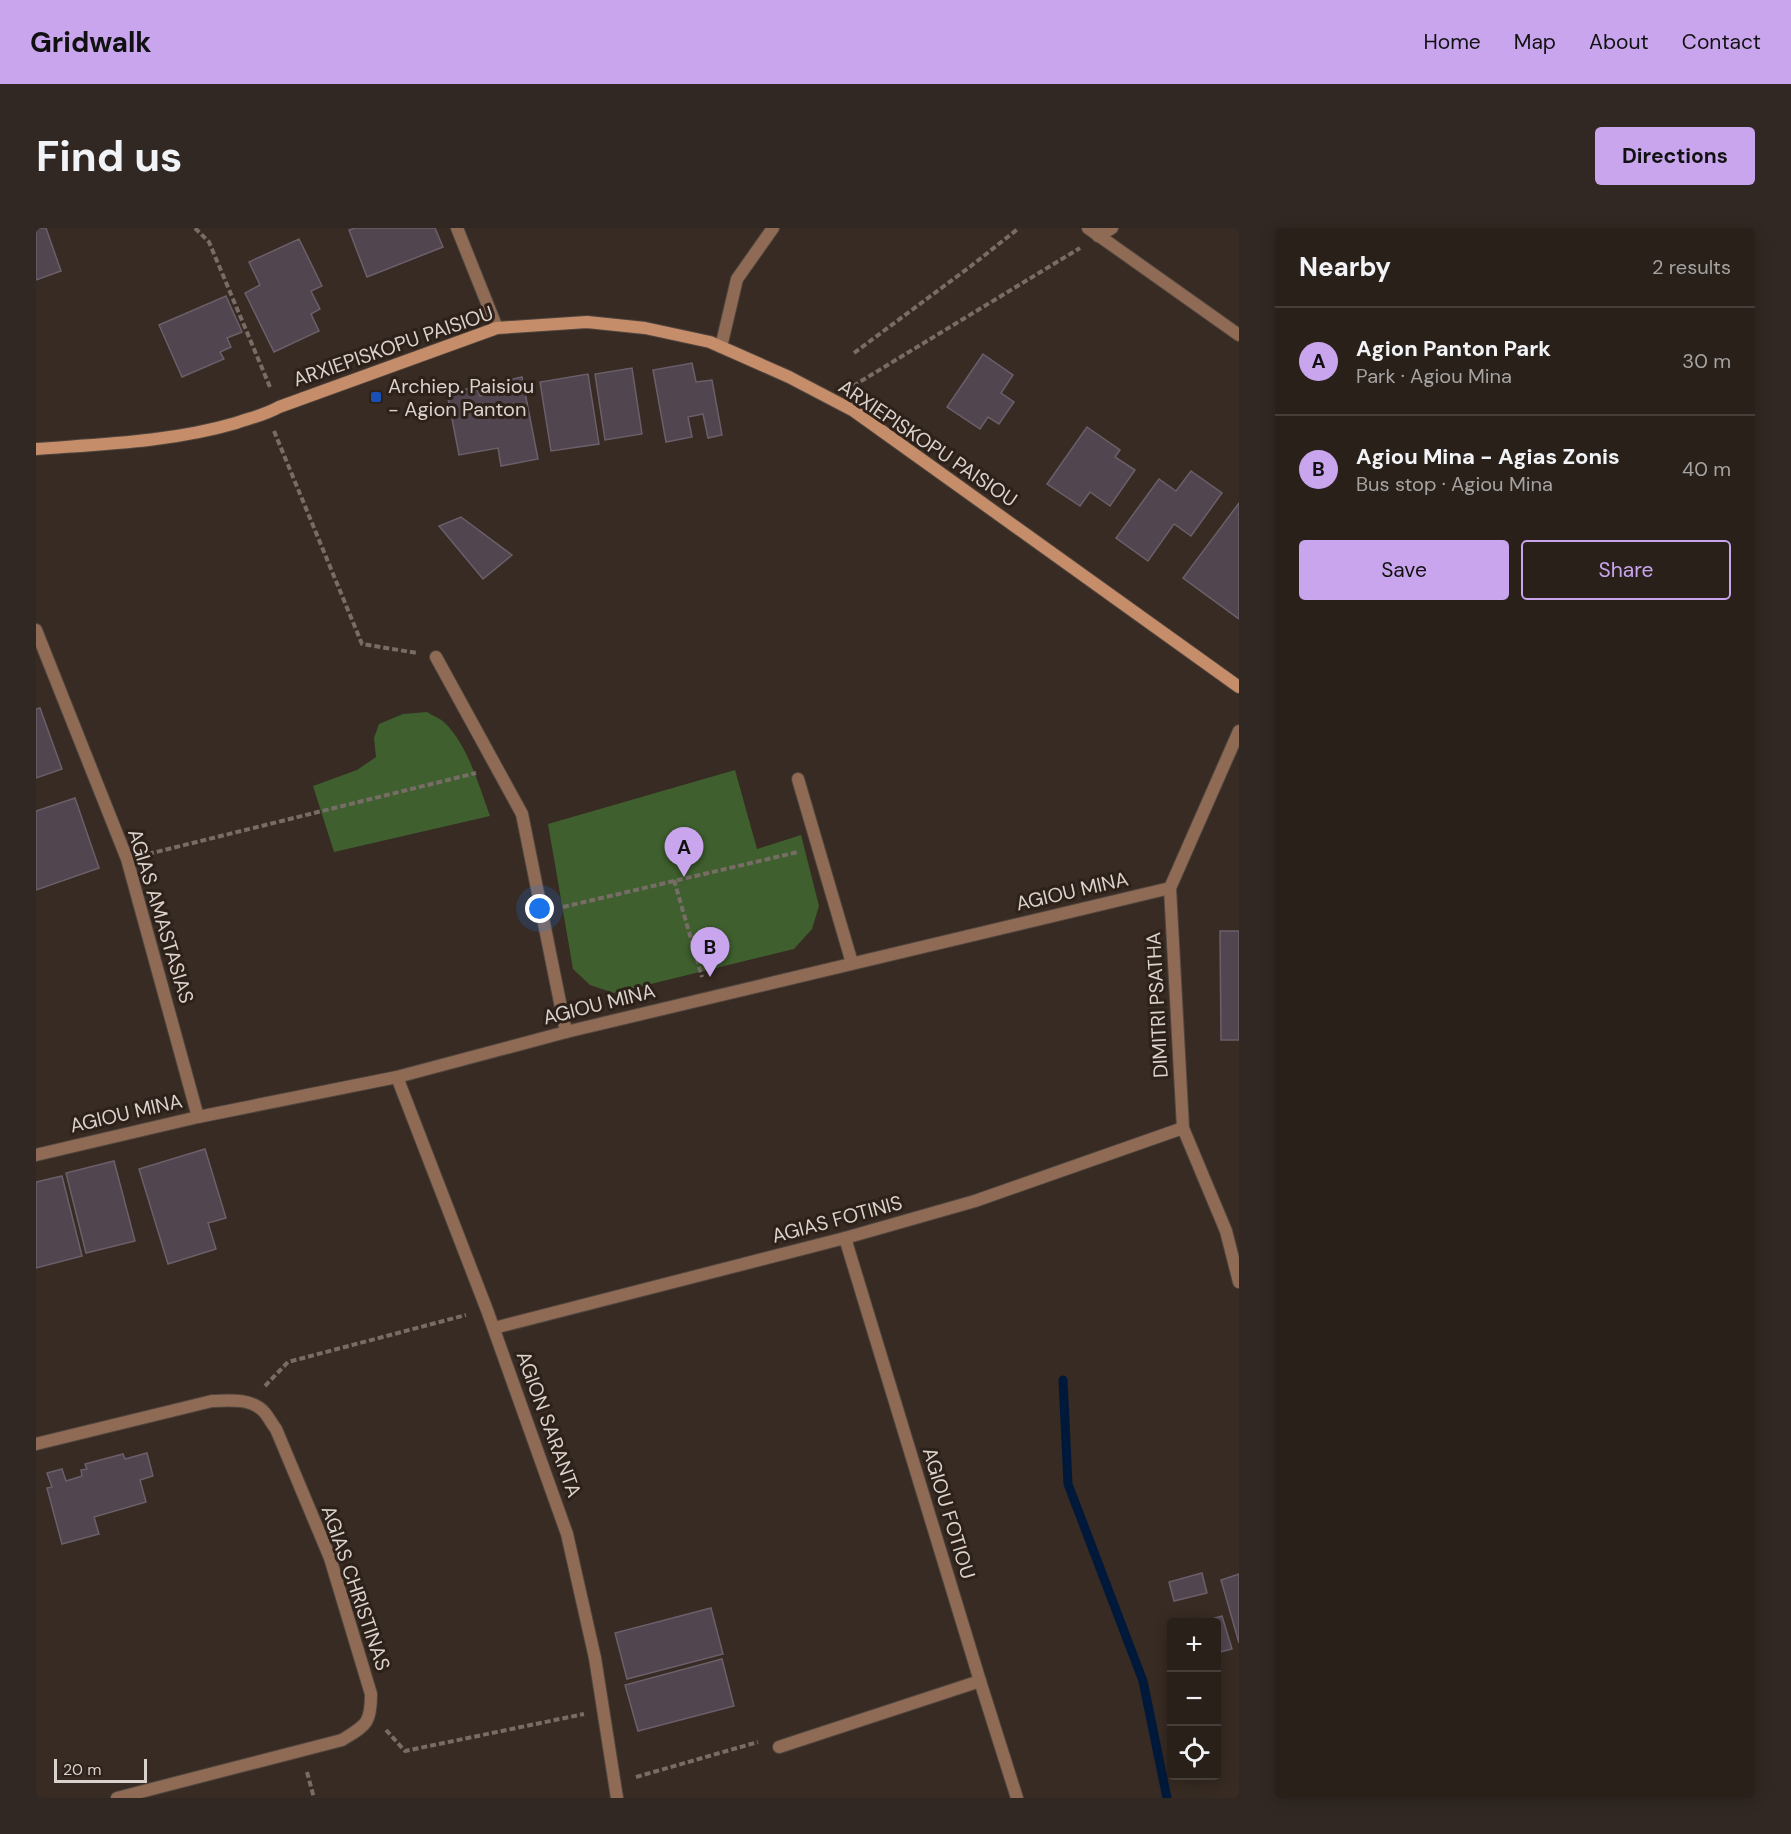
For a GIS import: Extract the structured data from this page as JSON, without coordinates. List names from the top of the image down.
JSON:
{
  "streets": {
    "street": [
      "ARXIEPISKOPU PAISIOU",
      "AGIOU MINA",
      "AGIAS AMASTASIAS",
      "DIMITRI PSATHA",
      "AGIAS FOTINIS",
      "AGION SARANTA",
      "AGIOU FOTIOU",
      "AGIAS CHRISTINAS"
    ]
  },
  "crossings": [
    ["AGIOU MINA", "AGIAS AMASTASIAS"],
    ["AGIOU MINA", "DIMITRI PSATHA"],
    ["AGIOU MINA", "AGION SARANTA"],
    ["DIMITRI PSATHA", "AGIAS FOTINIS"],
    ["AGIAS FOTINIS", "AGION SARANTA"],
    ["AGIAS FOTINIS", "AGIOU FOTIOU"]
  ],
  "places": {
    "transit": ["Archiep. Paisiou - Agion Panton"]
  },
  "scale_bar": "20 m",
  "page": {
    "header": "Gridwalk",
    "nav": [
      "Home",
      "Map",
      "About",
      "Contact"
    ],
    "buttons": [
      "Directions",
      ["Save", "Share"]
    ],
    "title": "Find us",
    "heading": ["Nearby", "2 results"],
    "list": [
      {
        "mark": "A",
        "name": "Agion Panton Park",
        "note": "Park · Agiou Mina",
        "value": "30 m"
      },
      {
        "mark": "B",
        "name": "Agiou Mina - Agias Zonis",
        "note": "Bus stop · Agiou Mina",
        "value": "40 m"
      }
    ],
    "pins": ["A", "B"],
    "map_buttons": ["+", "−"],
    "scale": "20 m"
  }
}
